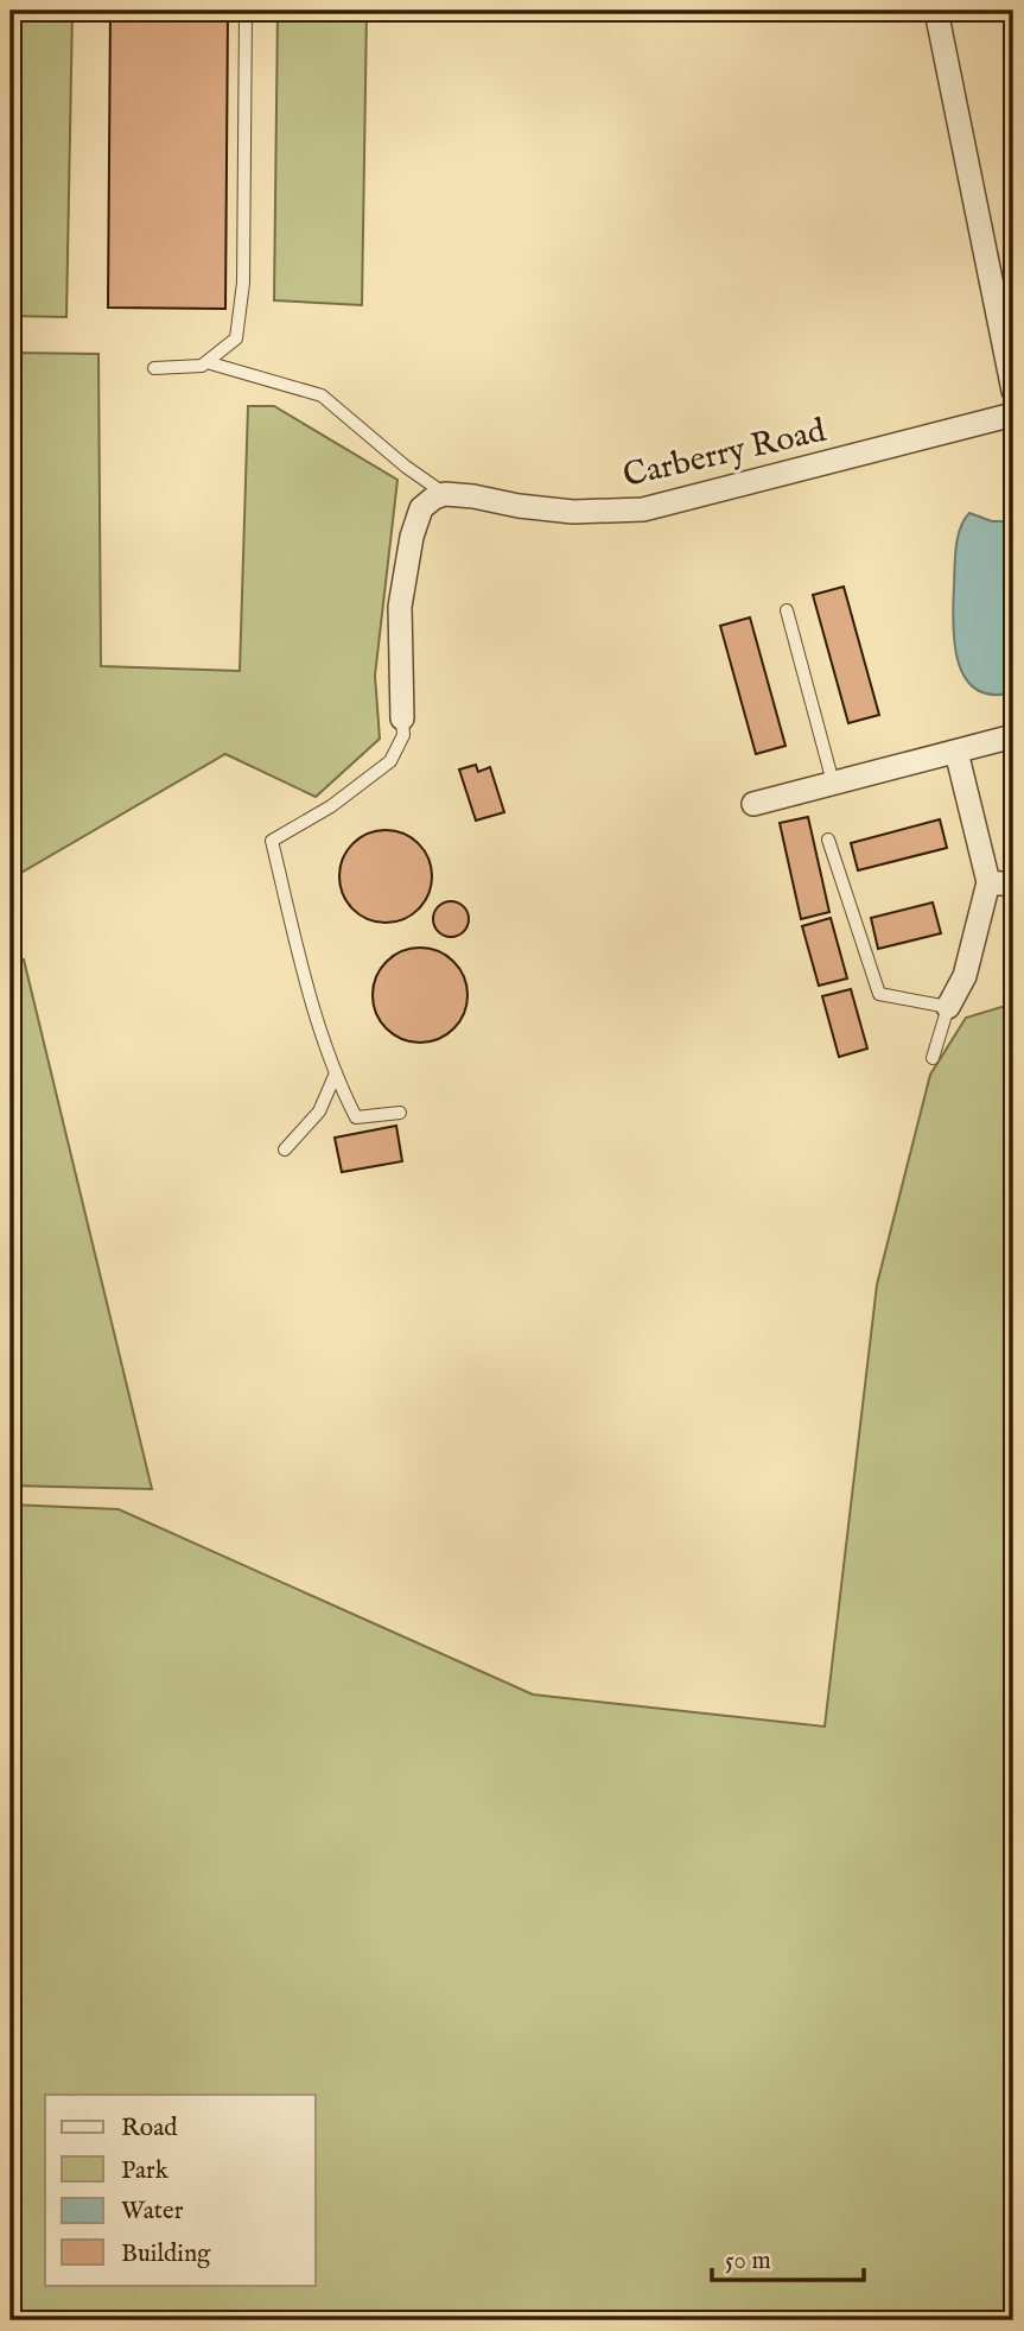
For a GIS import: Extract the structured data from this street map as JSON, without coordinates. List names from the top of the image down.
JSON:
{
  "streets": {
    "street": ["Carberry Road"]
  },
  "legend": [
    "Road",
    "Park",
    "Water",
    "Building"
  ],
  "scale_bar": "50 m"
}
